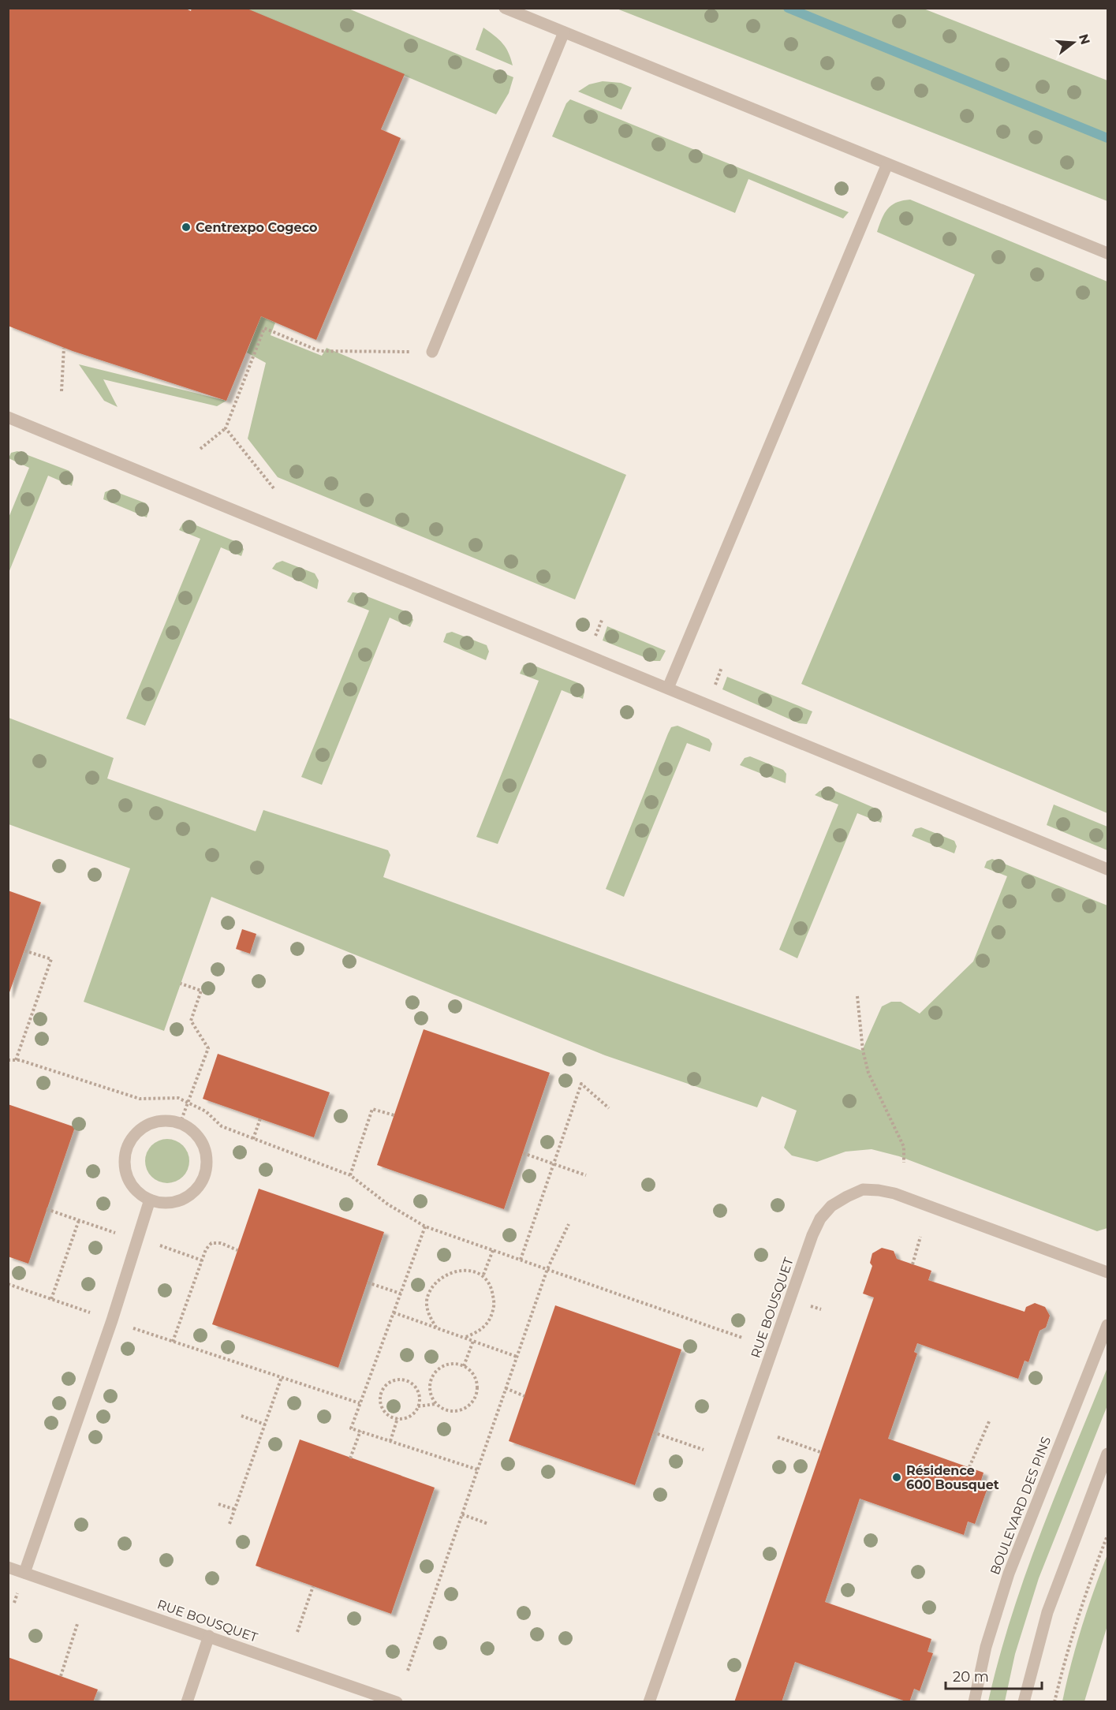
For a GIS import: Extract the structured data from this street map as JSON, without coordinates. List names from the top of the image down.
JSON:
{
  "streets": {
    "street": ["RUE BOUSQUET", "BOULEVARD DES PINS"]
  },
  "places": ["Centrexpo Cogeco", "Résidence 600 Bousquet"],
  "scale_bar": "20 m",
  "north": "right"
}
